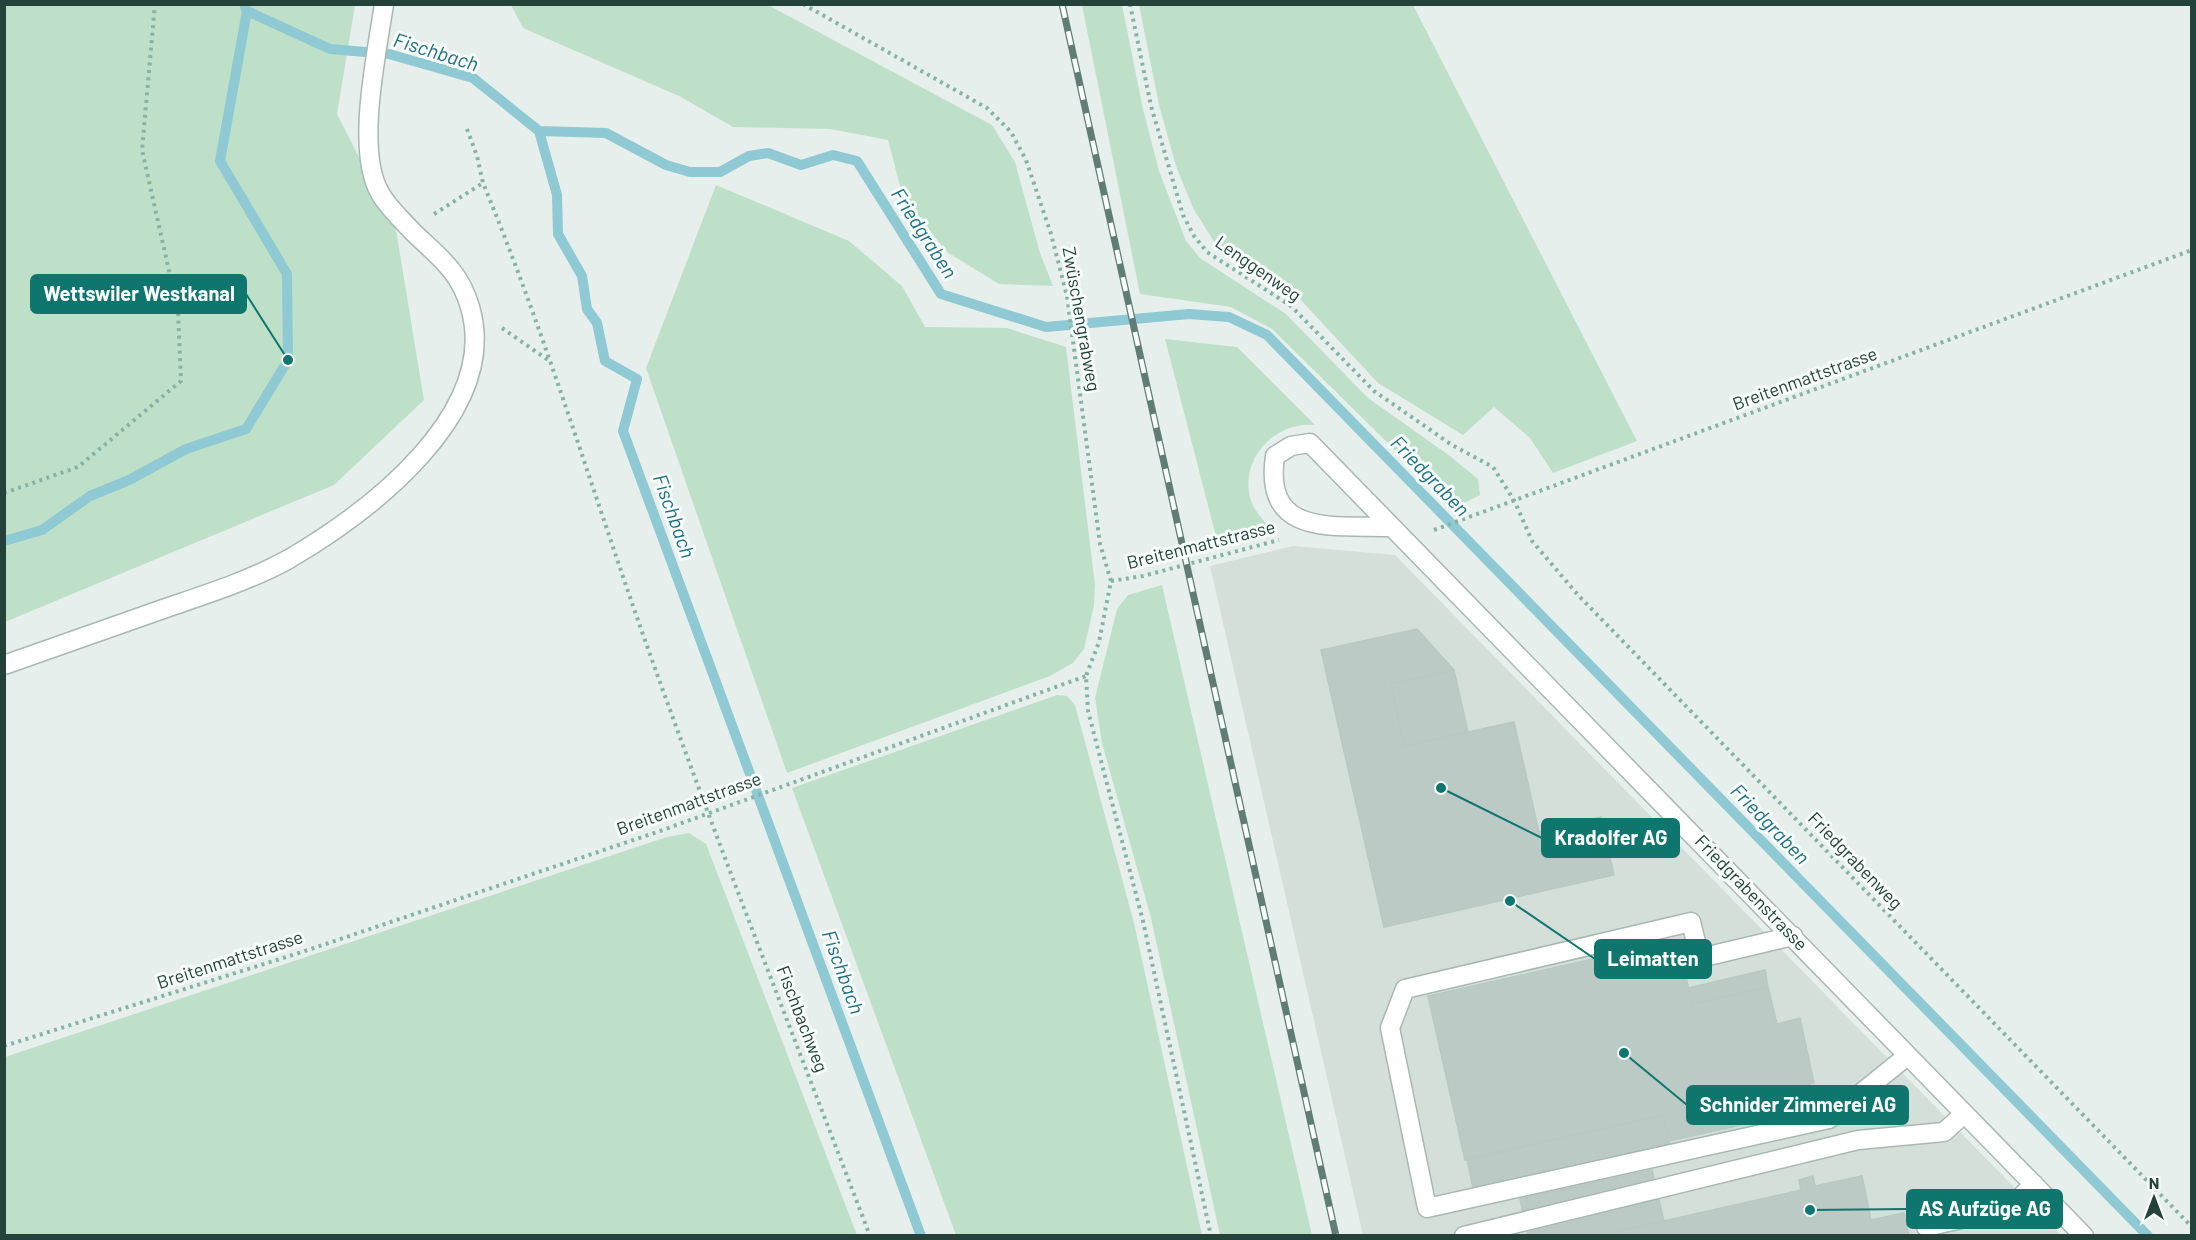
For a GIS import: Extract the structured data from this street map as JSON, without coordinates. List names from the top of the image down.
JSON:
{
  "streets": {
    "lane": ["Friedgrabenstrasse"],
    "path": [
      "Lenggenweg",
      "Zwüschengrabweg",
      "Breitenmattstrasse",
      "Friedgrabenweg",
      "Fischbachweg"
    ]
  },
  "crossings": [
    ["Lenggenweg", "Breitenmattstrasse"],
    ["Lenggenweg", "Friedgrabenweg"],
    ["Zwüschengrabweg", "Breitenmattstrasse"],
    ["Breitenmattstrasse", "Friedgrabenweg"],
    ["Breitenmattstrasse", "Friedgrabenstrasse"],
    ["Breitenmattstrasse", "Fischbachweg"]
  ],
  "water": ["Fischbach", "Friedgraben"],
  "places": [
    "Wettswiler Westkanal",
    "Kradolfer AG",
    "Leimatten",
    "Schnider Zimmerei AG",
    "AS Aufzüge AG"
  ],
  "north": "top"
}
